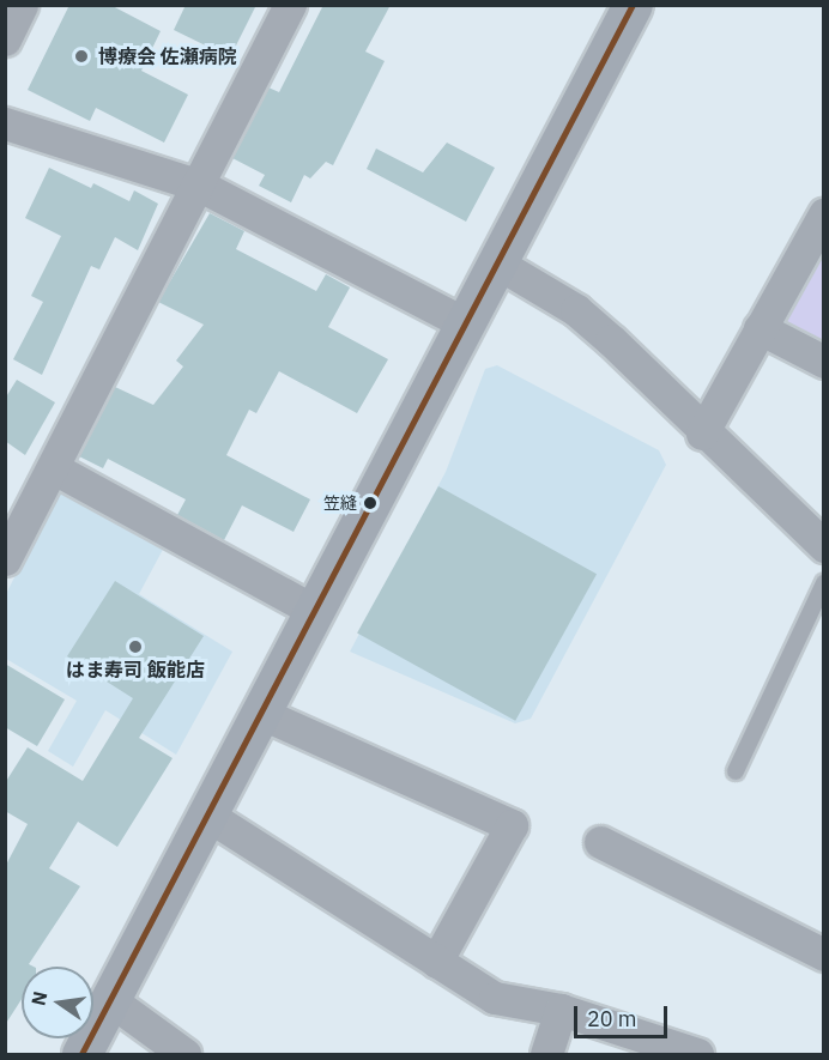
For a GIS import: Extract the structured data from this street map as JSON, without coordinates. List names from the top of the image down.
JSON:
{
  "places": ["博療会 佐瀬病院", "笠縫", "はま寿司 飯能店"],
  "scale_bar": "20 m",
  "north": "left"
}
